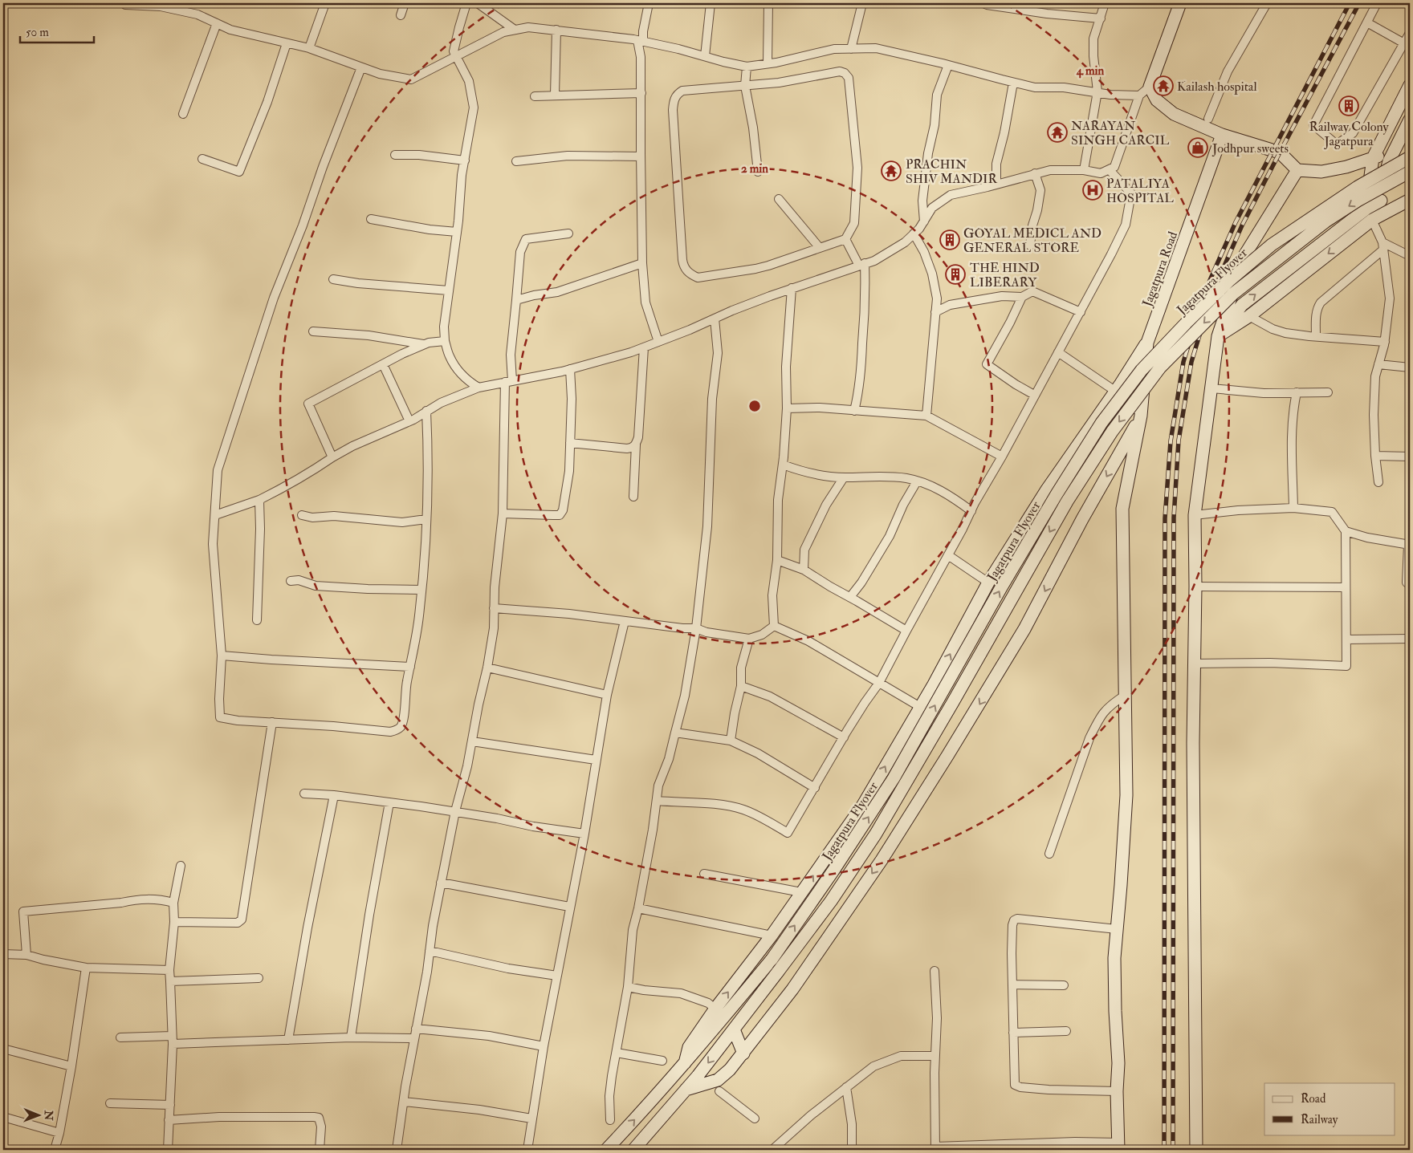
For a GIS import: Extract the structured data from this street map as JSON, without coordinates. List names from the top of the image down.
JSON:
{
  "streets": {
    "main road": ["Jagatpura Road", "Jagatpura Flyover"]
  },
  "places": {
    "temple": ["Kailash hospital", "NARAYAN SINGH CARCIL", "PRACHIN SHIV MANDIR"],
    "building": ["Railway Colony Jagatpura", "GOYAL MEDICL AND GENERAL STORE", "THE HIND LIBERARY"],
    "shop": ["Jodhpur sweets"],
    "hospital": ["PATALIYA HOSPITAL"]
  },
  "legend": ["Road", "Railway"],
  "scale_bar": "50 m",
  "north": "right",
  "rings": ["4 min", "2 min"]
}
